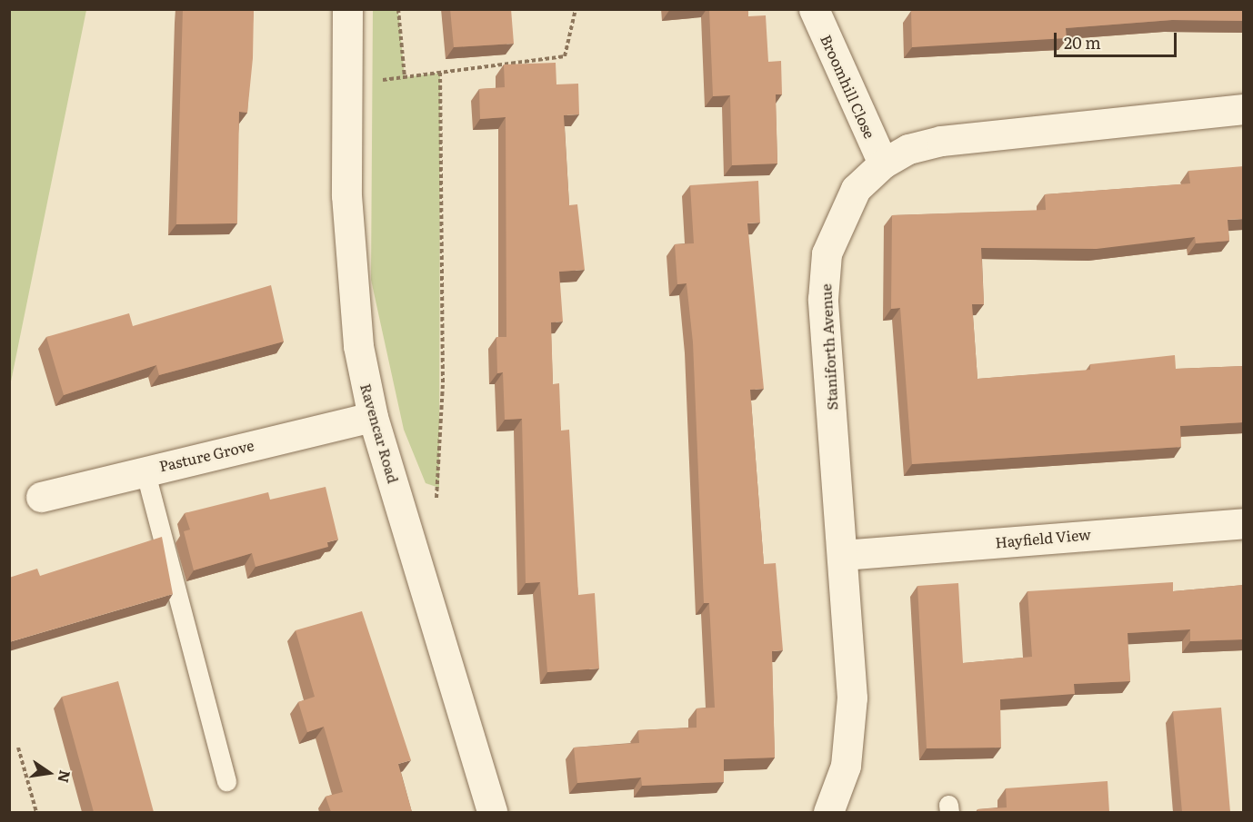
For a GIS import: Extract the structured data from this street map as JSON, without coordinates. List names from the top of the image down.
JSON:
{
  "streets": {
    "street": [
      "Broomhill Close",
      "Staniforth Avenue",
      "Ravencar Road",
      "Pasture Grove",
      "Hayfield View"
    ]
  },
  "crossings": [
    ["Broomhill Close", "Staniforth Avenue"],
    ["Staniforth Avenue", "Hayfield View"],
    ["Ravencar Road", "Pasture Grove"]
  ],
  "scale_bar": "20 m",
  "north": "right"
}
